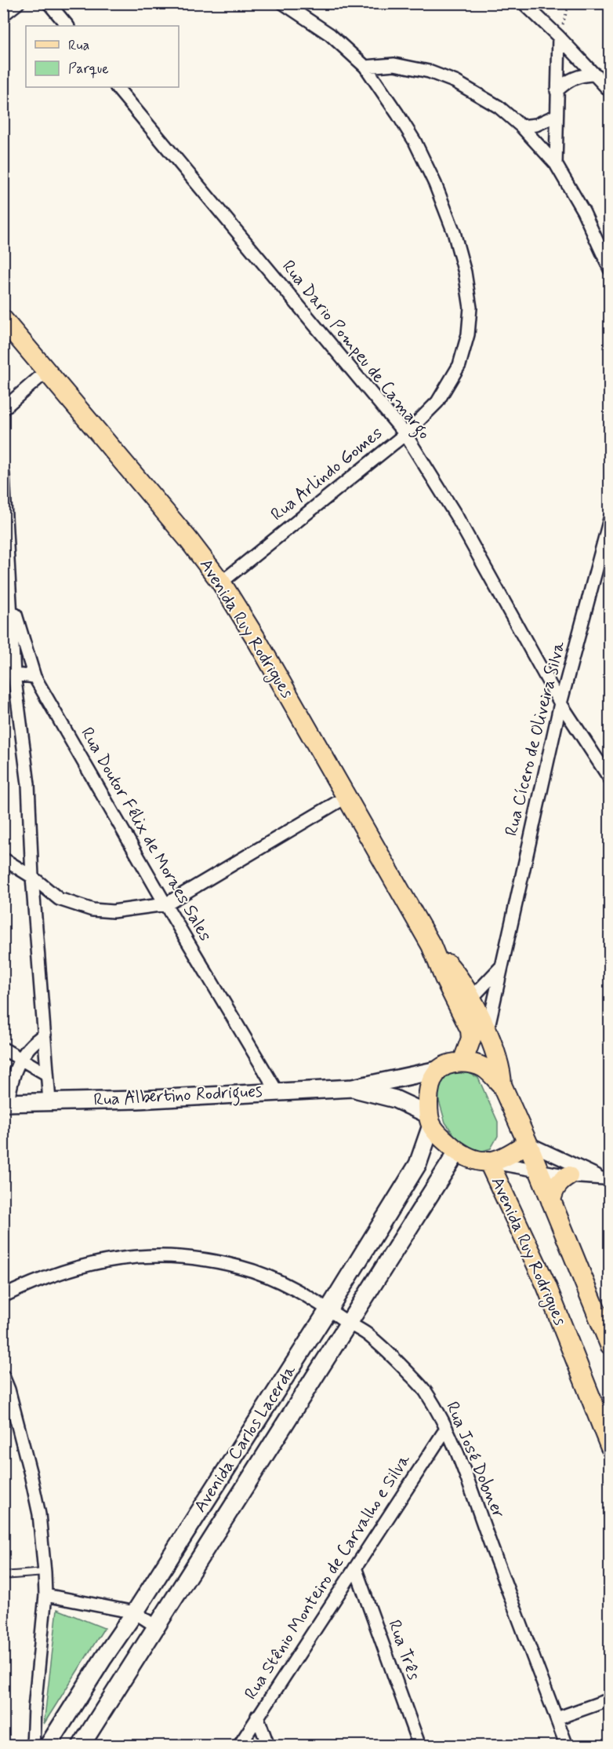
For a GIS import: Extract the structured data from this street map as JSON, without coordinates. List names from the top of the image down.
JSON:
{
  "streets": {
    "main road": ["Avenida Ruy Rodrigues", "Rua Albertino Rodrigues", "Avenida Carlos Lacerda"],
    "street": [
      "Rua Dario Pompeu de Camargo",
      "Rua Arlindo Gomes",
      "Rua Cícero de Oliveira Silva",
      "Rua Doutor Félix de Moraes Sales",
      "Rua José Dobner",
      "Rua Stênio Monteiro de Carvalho e Silva",
      "Rua Três"
    ]
  },
  "crossings": [
    ["Rua Dario Pompeu de Camargo", "Rua Arlindo Gomes"],
    ["Rua Dario Pompeu de Camargo", "Rua Cícero de Oliveira Silva"],
    ["Rua Arlindo Gomes", "Avenida Ruy Rodrigues"],
    ["Avenida Ruy Rodrigues", "Rua Cícero de Oliveira Silva"],
    ["Avenida Ruy Rodrigues", "Rua Albertino Rodrigues"],
    ["Avenida Ruy Rodrigues", "Avenida Carlos Lacerda"],
    ["Rua Doutor Félix de Moraes Sales", "Rua Albertino Rodrigues"],
    ["Rua Albertino Rodrigues", "Avenida Carlos Lacerda"],
    ["Avenida Carlos Lacerda", "Rua José Dobner"],
    ["Rua José Dobner", "Rua Stênio Monteiro de Carvalho e Silva"],
    ["Rua Stênio Monteiro de Carvalho e Silva", "Rua Três"]
  ],
  "legend": ["Rua", "Parque"]
}
